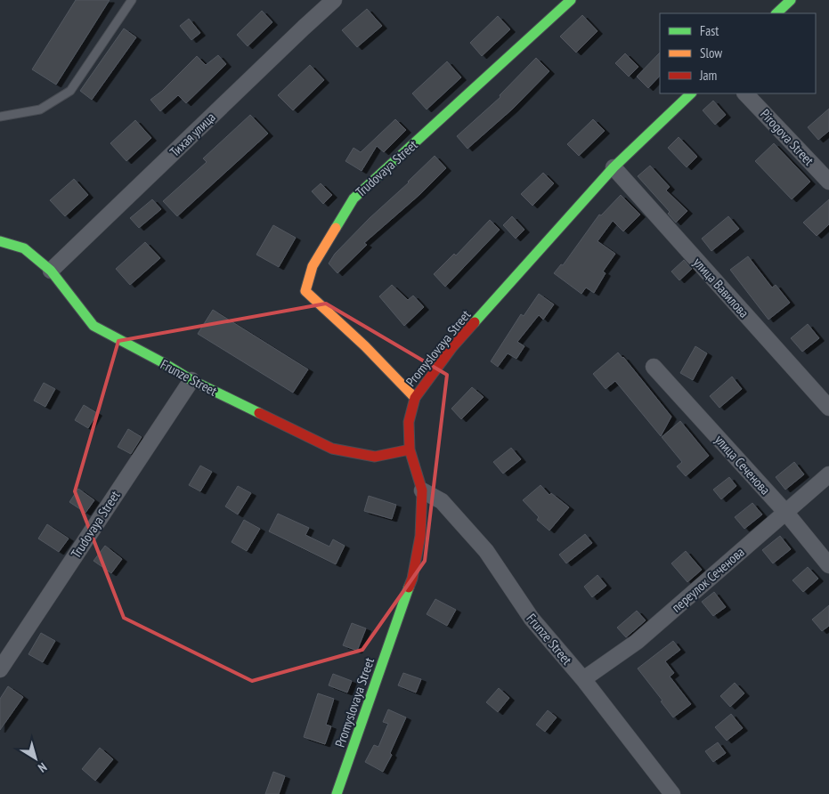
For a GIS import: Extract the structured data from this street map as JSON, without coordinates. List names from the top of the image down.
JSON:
{
  "streets": {
    "street": [
      "Тихая улица",
      "Pirogova Street",
      "Trudovaya Street",
      "улица Вавилова",
      "Promyslovaya Street",
      "Frunze Street",
      "улица Сеченова",
      "переулок Сеченова"
    ]
  },
  "crossings": [
    ["Тихая улица", "Frunze Street"],
    ["Trudovaya Street", "Promyslovaya Street"],
    ["Trudovaya Street", "Frunze Street"],
    ["улица Вавилова", "Promyslovaya Street"],
    ["Promyslovaya Street", "Frunze Street"],
    ["Frunze Street", "переулок Сеченова"],
    ["улица Сеченова", "переулок Сеченова"]
  ],
  "legend": ["Fast", "Slow", "Jam"],
  "north": "bottom right"
}
